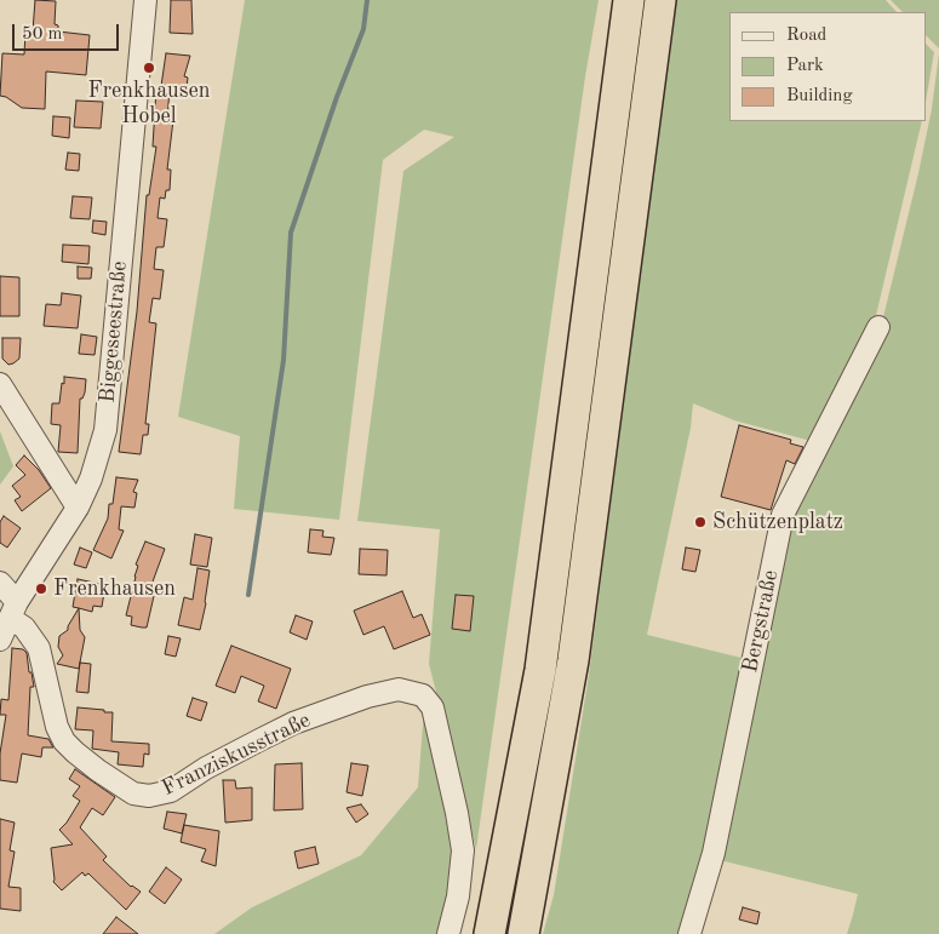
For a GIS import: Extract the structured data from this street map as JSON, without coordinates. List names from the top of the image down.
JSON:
{
  "streets": {
    "street": ["Biggeseestraße", "Bergstraße", "Franziskusstraße"]
  },
  "crossings": [
    ["Biggeseestraße", "Franziskusstraße"]
  ],
  "places": ["Frenkhausen Hobel", "Schützenplatz", "Frenkhausen"],
  "legend": ["Road", "Park", "Building"],
  "scale_bar": "50 m"
}
